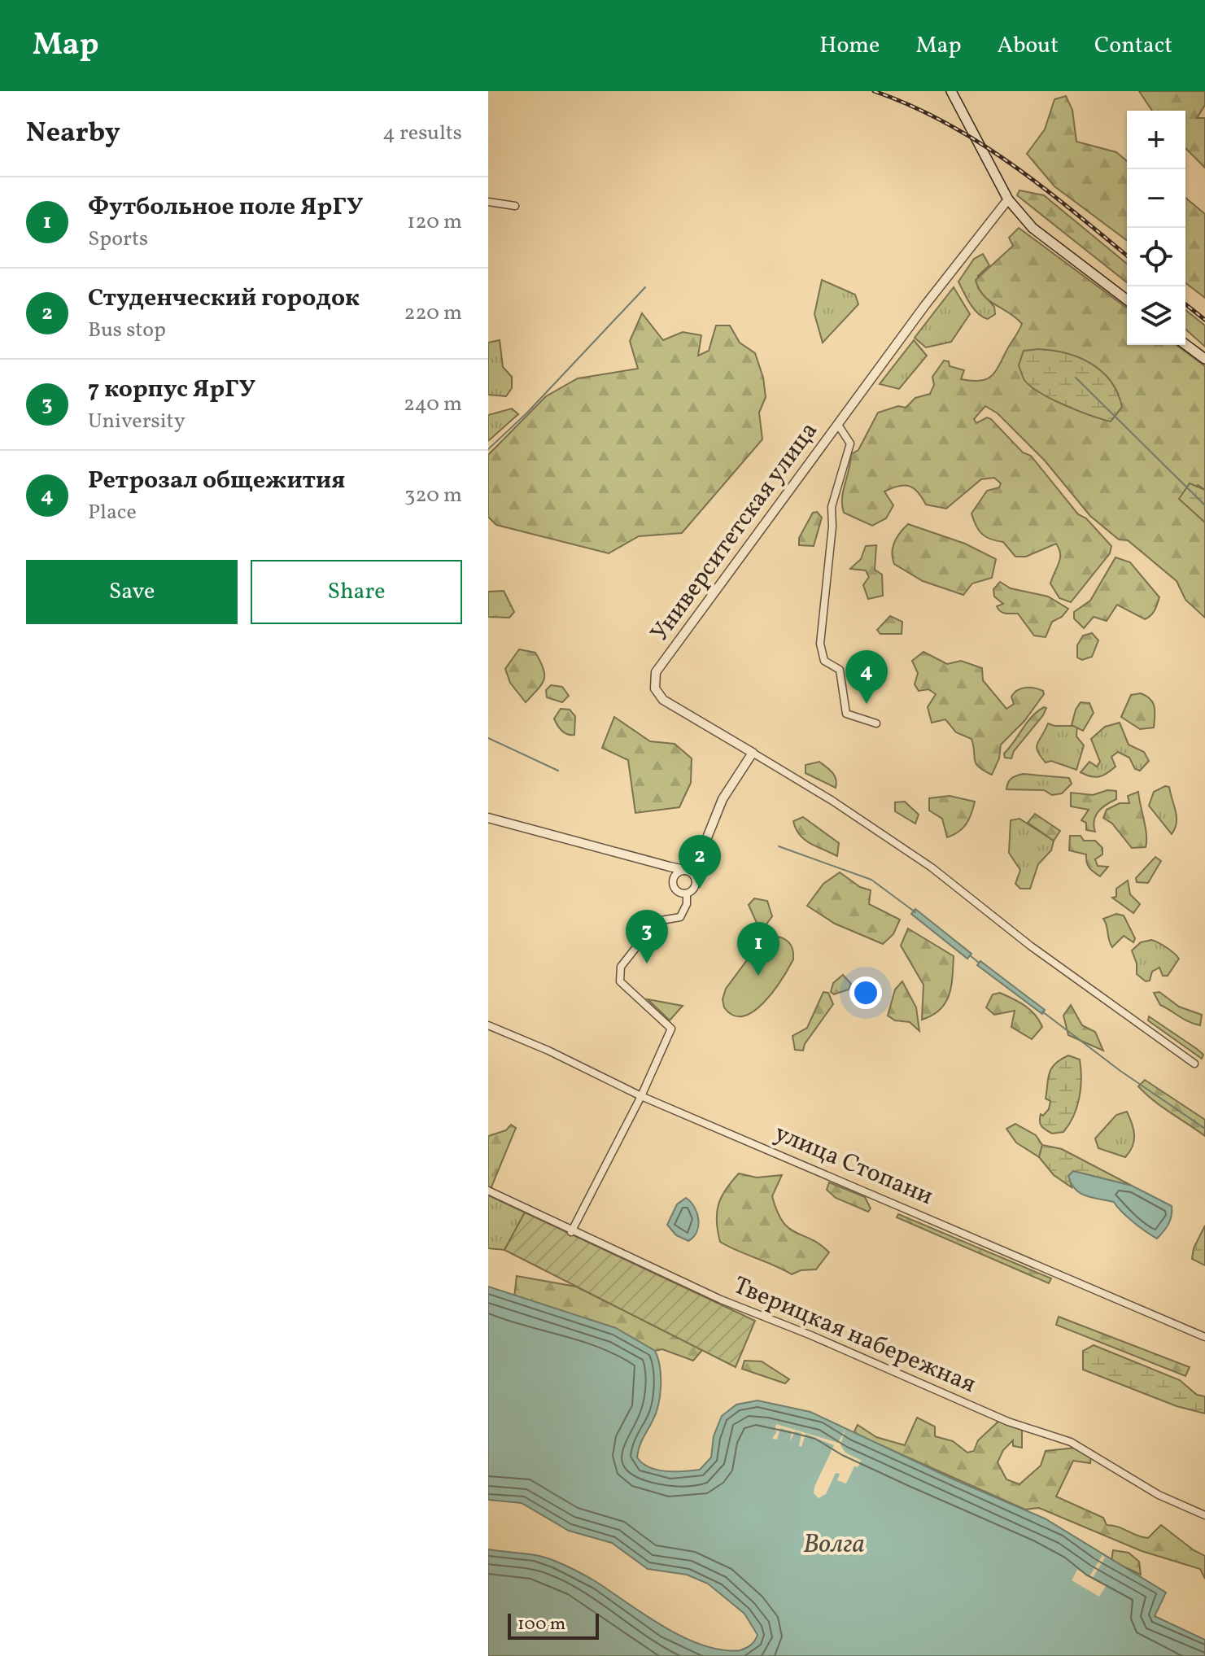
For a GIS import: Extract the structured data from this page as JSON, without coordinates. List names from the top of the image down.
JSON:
{
  "streets": {
    "street": ["Университетская улица", "улица Стопани", "Тверицкая набережная"]
  },
  "water": ["Волга"],
  "scale_bar": "100 m",
  "page": {
    "header": "Map",
    "nav": [
      "Home",
      "Map",
      "About",
      "Contact"
    ],
    "heading": ["Nearby", "4 results"],
    "map_buttons": ["+", "−"],
    "list": [
      {
        "mark": "1",
        "name": "Футбольное поле ЯрГУ",
        "note": "Sports",
        "value": "120 m"
      },
      {
        "mark": "2",
        "name": "Студенческий городок",
        "note": "Bus stop",
        "value": "220 m"
      },
      {
        "mark": "3",
        "name": "7 корпус ЯрГУ",
        "note": "University",
        "value": "240 m"
      },
      {
        "mark": "4",
        "name": "Ретрозал общежития",
        "note": "Place",
        "value": "320 m"
      }
    ],
    "buttons": ["Save", "Share"],
    "pins": [
      "4",
      "2",
      "3",
      "1"
    ],
    "scale": "100 m"
  }
}
